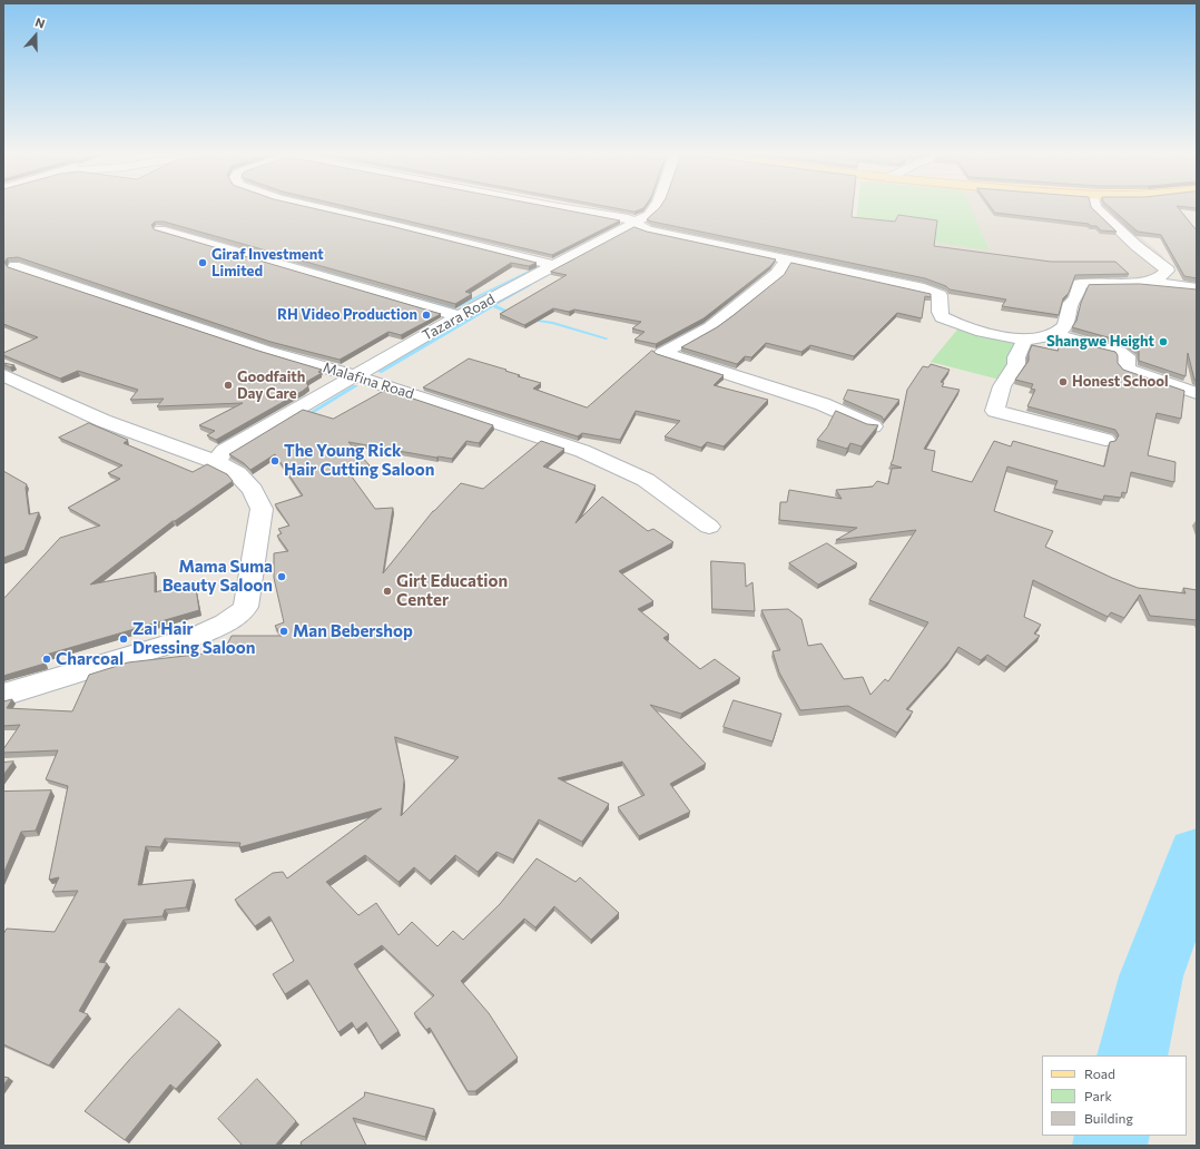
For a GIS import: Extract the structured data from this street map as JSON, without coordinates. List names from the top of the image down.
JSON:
{
  "streets": {
    "street": ["Tazara Road", "Malafina Road"]
  },
  "crossings": [
    ["Tazara Road", "Malafina Road"]
  ],
  "places": [
    "Giraf Investment Limited",
    "RH Video Production",
    "Shangwe Height",
    "Honest School",
    "Goodfaith Day Care",
    "The Young Rick Hair Cutting Saloon",
    "Mama Suma Beauty Saloon",
    "Girt Education Center",
    "Man Bebershop",
    "Zai Hair Dressing Saloon",
    "Charcoal"
  ],
  "legend": ["Road", "Park", "Building"],
  "north": "top"
}
